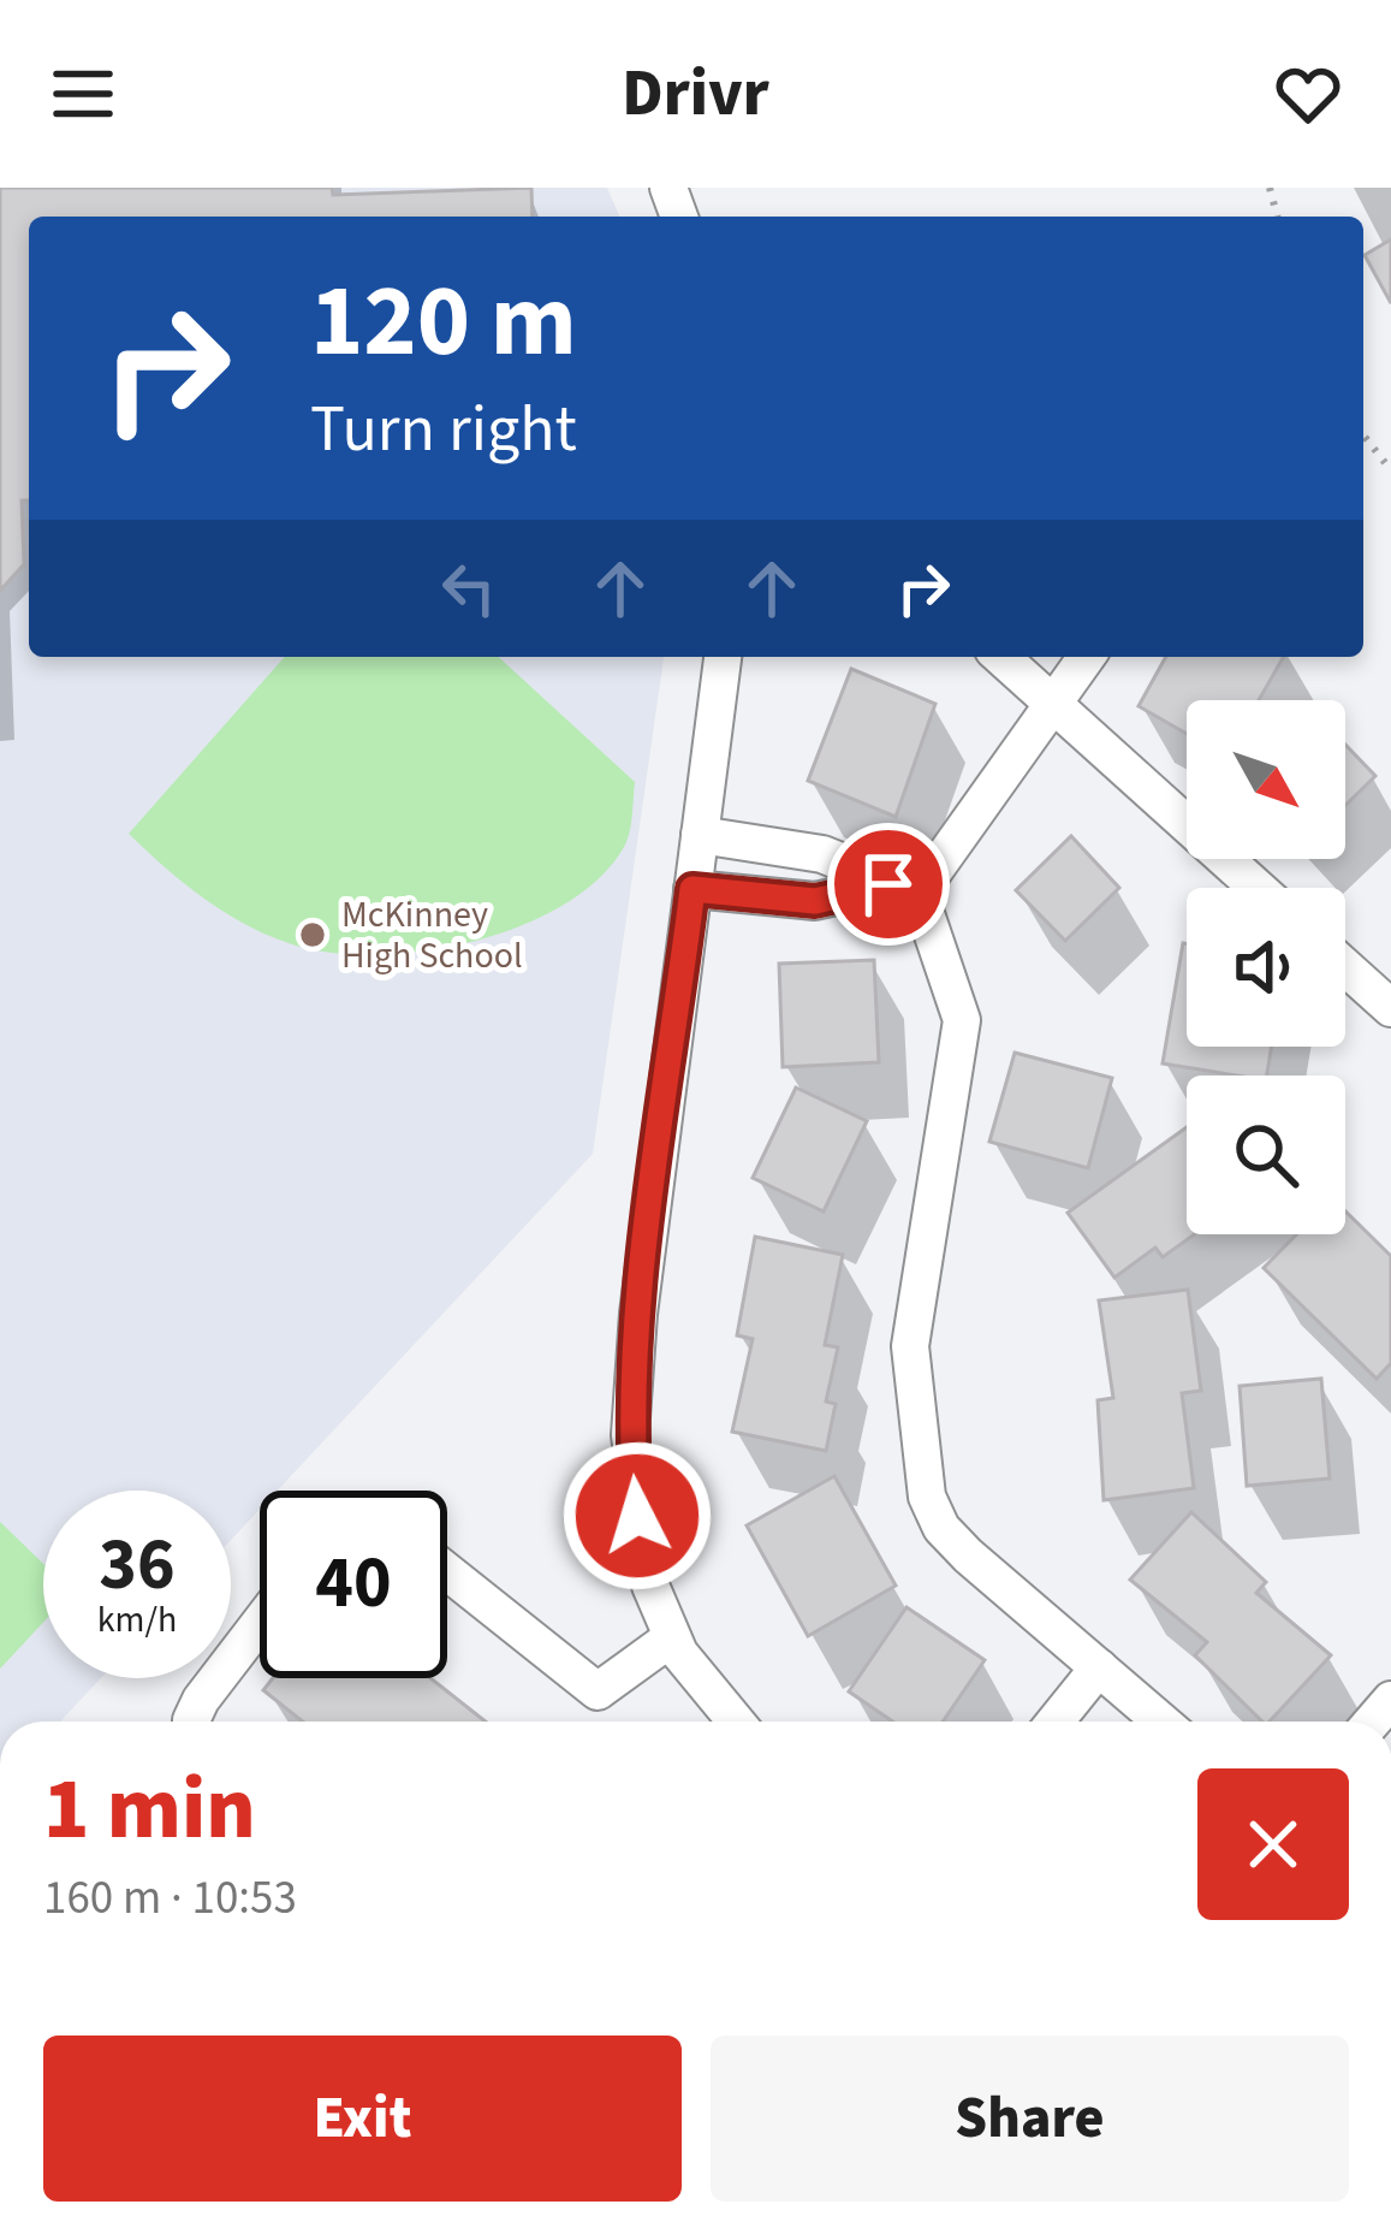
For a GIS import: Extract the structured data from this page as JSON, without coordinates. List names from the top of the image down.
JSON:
{
  "places": ["McKinney High School"],
  "north": "bottom right",
  "page": {
    "header": "Drivr",
    "turn": ["120 m", "Turn right"],
    "speed": "36 km/h",
    "limit": "40",
    "heading": ["1 min", "160 m · 10:53"],
    "buttons": ["Exit", "Share"]
  }
}
